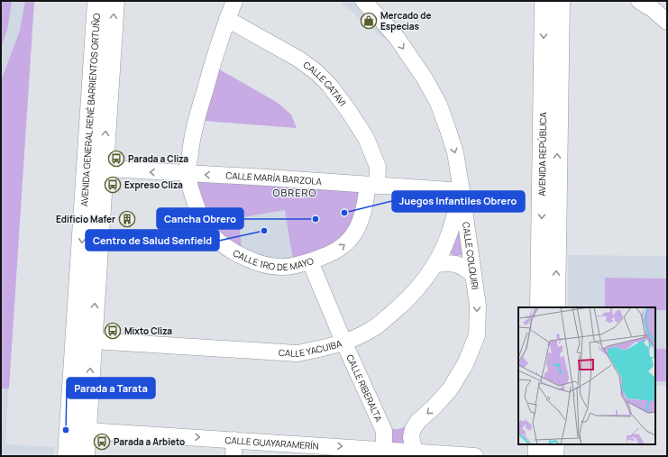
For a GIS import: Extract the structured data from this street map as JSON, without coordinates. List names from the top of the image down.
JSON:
{
  "streets": {
    "main road": ["AVENIDA GENERAL RENÉ BARRIENTOS ORTUÑO", "AVENIDA REPÚBLICA"],
    "street": [
      "CALLE CATAVI",
      "CALLE MARÍA BARZOLA",
      "CALLE 1RO DE MAYO",
      "CALLE COLQUIRI",
      "CALLE YACUIBA",
      "CALLE RIBERALTA",
      "CALLE GUAYARAMERÍN"
    ]
  },
  "crossings": [
    ["CALLE CATAVI", "CALLE MARÍA BARZOLA"],
    ["CALLE CATAVI", "CALLE 1RO DE MAYO"],
    ["AVENIDA GENERAL RENÉ BARRIENTOS ORTUÑO", "CALLE MARÍA BARZOLA"],
    ["AVENIDA GENERAL RENÉ BARRIENTOS ORTUÑO", "CALLE YACUIBA"],
    ["AVENIDA GENERAL RENÉ BARRIENTOS ORTUÑO", "CALLE GUAYARAMERÍN"],
    ["CALLE MARÍA BARZOLA", "CALLE 1RO DE MAYO"],
    ["CALLE MARÍA BARZOLA", "CALLE COLQUIRI"],
    ["CALLE MARÍA BARZOLA", "CALLE YACUIBA"],
    ["CALLE 1RO DE MAYO", "CALLE RIBERALTA"],
    ["CALLE COLQUIRI", "CALLE YACUIBA"],
    ["CALLE COLQUIRI", "CALLE GUAYARAMERÍN"],
    ["CALLE YACUIBA", "CALLE RIBERALTA"],
    ["CALLE RIBERALTA", "CALLE GUAYARAMERÍN"]
  ],
  "one_way": ["CALLE MARÍA BARZOLA", "CALLE COLQUIRI", "CALLE GUAYARAMERÍN"],
  "districts": ["OBRERO"],
  "places": {
    "shop": ["Mercado de Especias"],
    "bus stop": [
      "Parada a Cliza",
      "Expreso Cliza",
      "Mixto Cliza",
      "Parada a Arbieto"
    ],
    "other": [
      "Juegos Infantiles Obrero",
      "Cancha Obrero",
      "Centro de Salud Senfield",
      "Parada a Tarata"
    ],
    "building": ["Edificio Mafer"]
  }
}
